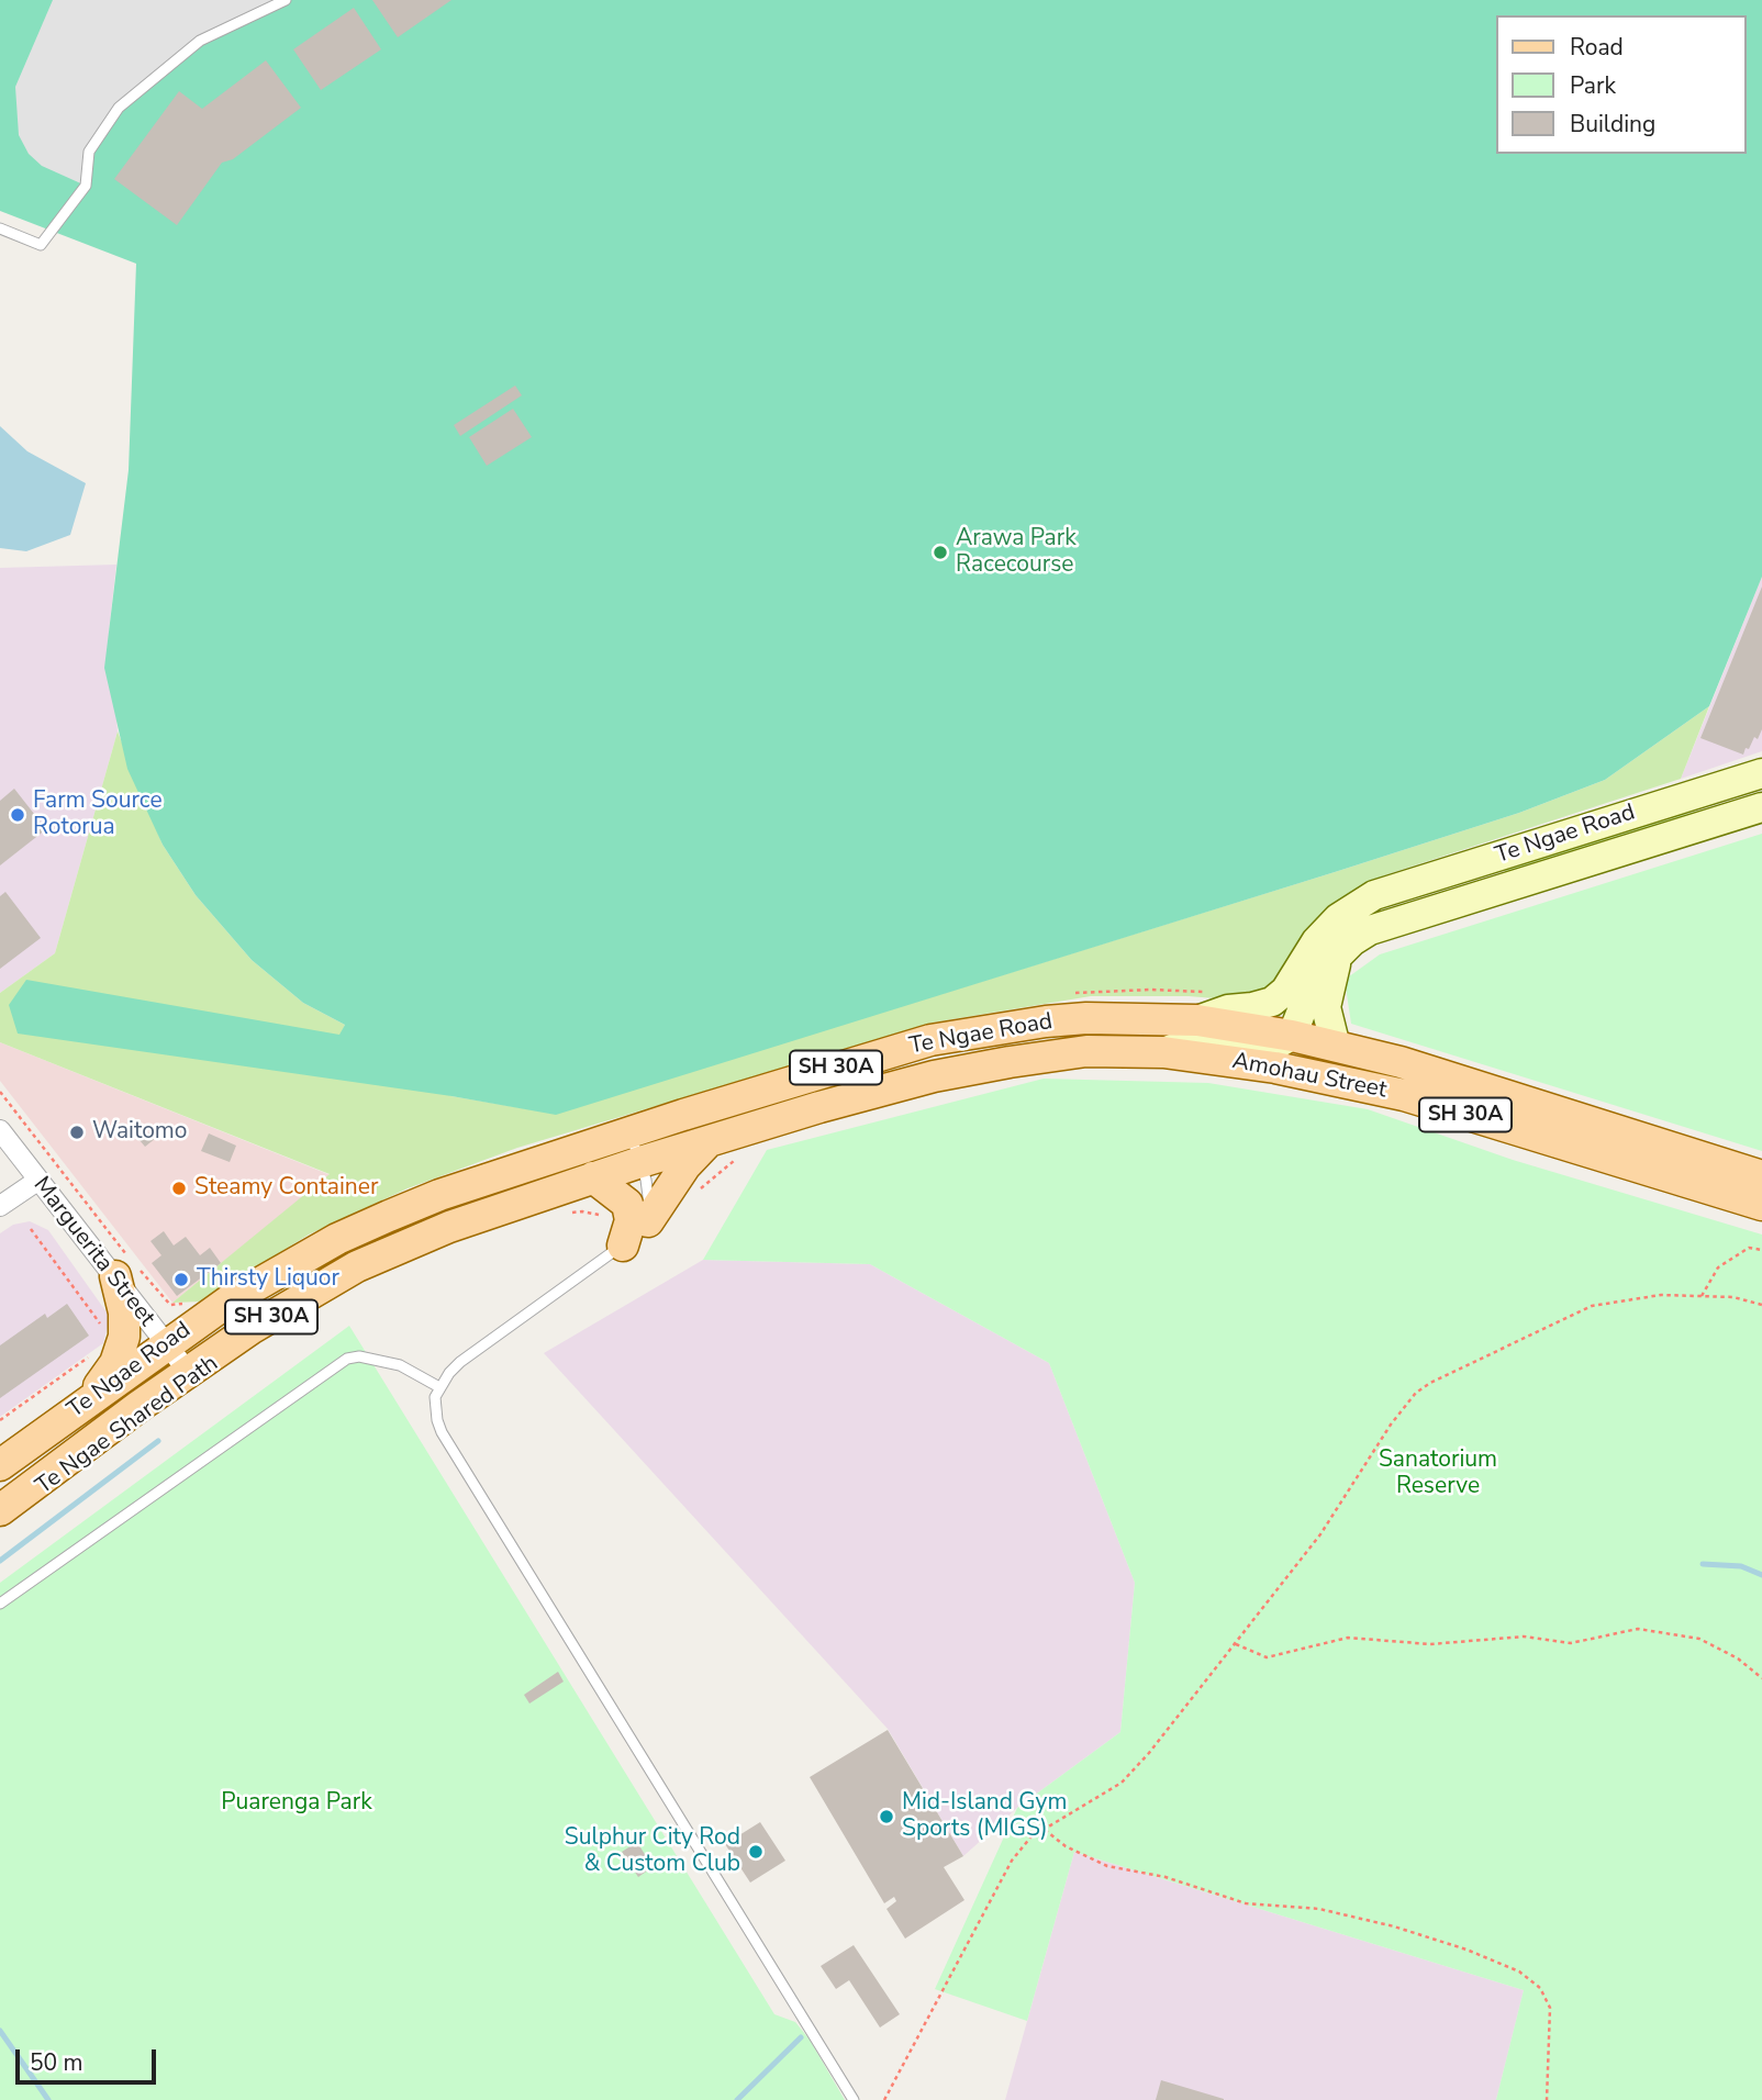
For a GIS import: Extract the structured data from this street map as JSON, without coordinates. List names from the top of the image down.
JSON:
{
  "streets": {
    "main road": ["Te Ngae Road", "SH 30A", "Amohau Street"],
    "street": ["Marguerita Street"]
  },
  "crossings": [
    ["Te Ngae Road", "Amohau Street"],
    ["Te Ngae Road", "Marguerita Street"]
  ],
  "parks": ["Sanatorium Reserve", "Puarenga Park"],
  "places": [
    "Arawa Park Racecourse",
    "Farm Source Rotorua",
    "Waitomo",
    "Steamy Container",
    "Thirsty Liquor",
    "Mid-Island Gym Sports (MIGS)",
    "Sulphur City Rod & Custom Club"
  ],
  "legend": ["Road", "Park", "Building"],
  "scale_bar": "50 m"
}
